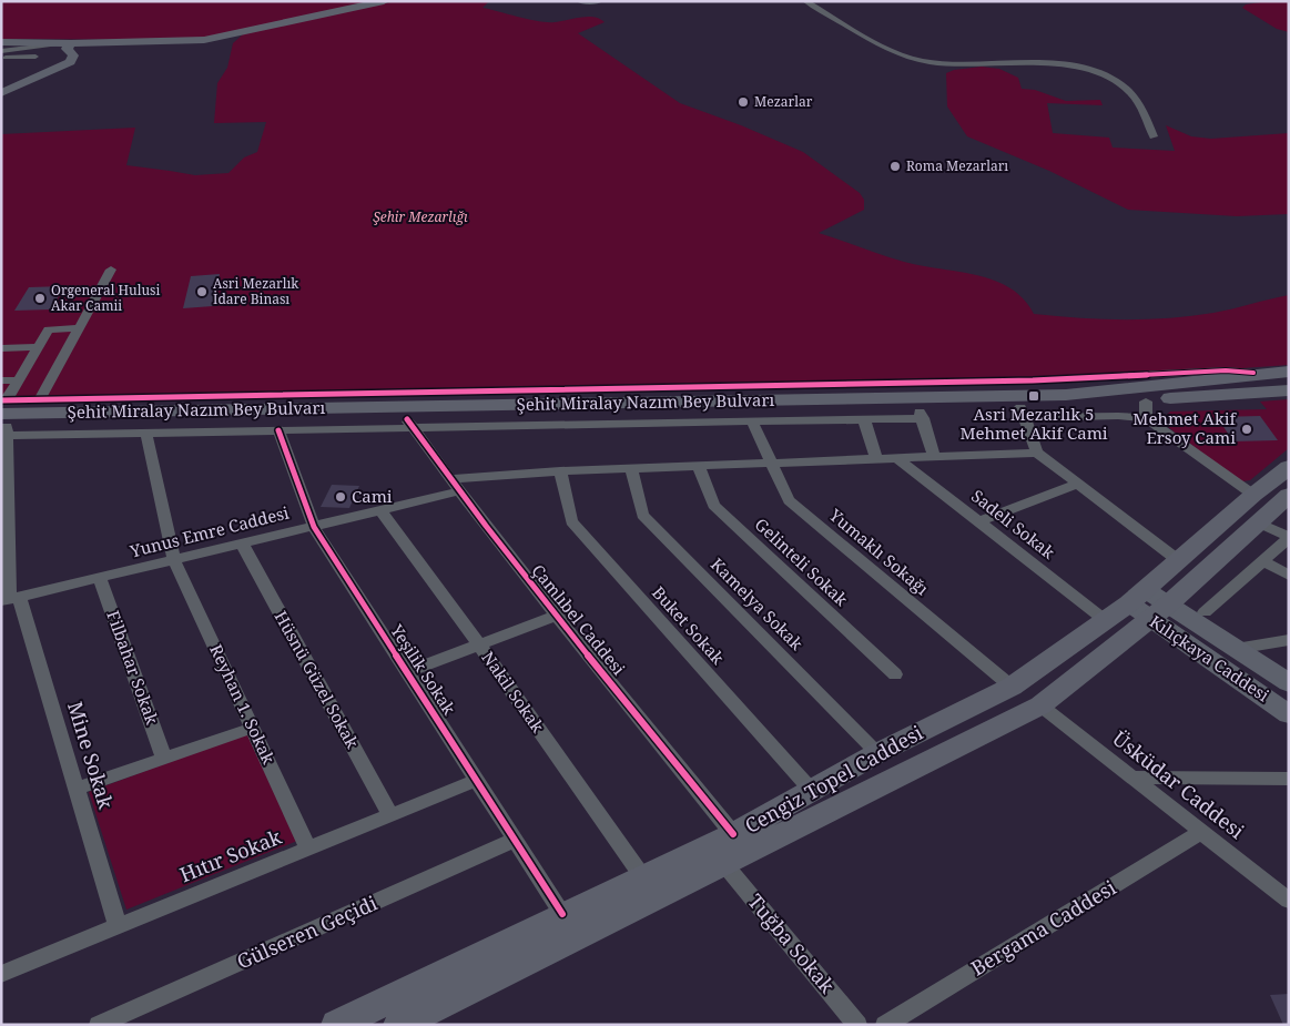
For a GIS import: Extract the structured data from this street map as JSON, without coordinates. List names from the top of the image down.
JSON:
{
  "streets": {
    "main road": ["Şehit Miralay Nazım Bey Bulvarı", "Cengiz Topel Caddesi"],
    "street": [
      "Sadeli Sokak",
      "Yunus Emre Caddesi",
      "Yumaklı Sokağı",
      "Gelinteli Sokak",
      "Kamelya Sokak",
      "Çamlıbel Caddesi",
      "Buket Sokak",
      "Kılıçkaya Caddesi",
      "Filbahar Sokak",
      "Yeşilik Sokak",
      "Hüsnü Güzel Sokak",
      "Nakil Sokak",
      "Reyhan 1. Sokak",
      "Mine Sokak",
      "Üsküdar Caddesi",
      "Hıtır Sokak",
      "Bergama Caddesi",
      "Gülseren Geçidi",
      "Tuğba Sokak"
    ]
  },
  "crossings": [
    ["Şehit Miralay Nazım Bey Bulvarı", "Çamlıbel Caddesi"],
    ["Şehit Miralay Nazım Bey Bulvarı", "Mine Sokak"],
    ["Sadeli Sokak", "Yunus Emre Caddesi"],
    ["Sadeli Sokak", "Cengiz Topel Caddesi"],
    ["Yunus Emre Caddesi", "Yumaklı Sokağı"],
    ["Yunus Emre Caddesi", "Gelinteli Sokak"],
    ["Yunus Emre Caddesi", "Kamelya Sokak"],
    ["Yunus Emre Caddesi", "Çamlıbel Caddesi"],
    ["Yunus Emre Caddesi", "Buket Sokak"],
    ["Yunus Emre Caddesi", "Filbahar Sokak"],
    ["Yunus Emre Caddesi", "Yeşilik Sokak"],
    ["Yunus Emre Caddesi", "Hüsnü Güzel Sokak"],
    ["Yunus Emre Caddesi", "Nakil Sokak"],
    ["Yunus Emre Caddesi", "Reyhan 1. Sokak"],
    ["Yunus Emre Caddesi", "Mine Sokak"],
    ["Yumaklı Sokağı", "Cengiz Topel Caddesi"],
    ["Kamelya Sokak", "Cengiz Topel Caddesi"],
    ["Çamlıbel Caddesi", "Cengiz Topel Caddesi"],
    ["Buket Sokak", "Cengiz Topel Caddesi"],
    ["Kılıçkaya Caddesi", "Cengiz Topel Caddesi"],
    ["Yeşilik Sokak", "Cengiz Topel Caddesi"],
    ["Yeşilik Sokak", "Hıtır Sokak"],
    ["Yeşilik Sokak", "Gülseren Geçidi"],
    ["Hüsnü Güzel Sokak", "Hıtır Sokak"],
    ["Nakil Sokak", "Cengiz Topel Caddesi"],
    ["Reyhan 1. Sokak", "Hıtır Sokak"],
    ["Mine Sokak", "Hıtır Sokak"],
    ["Cengiz Topel Caddesi", "Üsküdar Caddesi"],
    ["Cengiz Topel Caddesi", "Tuğba Sokak"],
    ["Üsküdar Caddesi", "Bergama Caddesi"]
  ],
  "parks": ["Şehir Mezarlığı"],
  "places": {
    "other": [
      "Mezarlar",
      "Roma Mezarları",
      "Asri Mezarlık İdare Binası",
      "Orgeneral Hulusi Akar Camii",
      "Mehmet Akif Ersoy Cami",
      "Cami"
    ],
    "transit": ["Asri Mezarlık 5 Mehmet Akif Cami"]
  }
}
